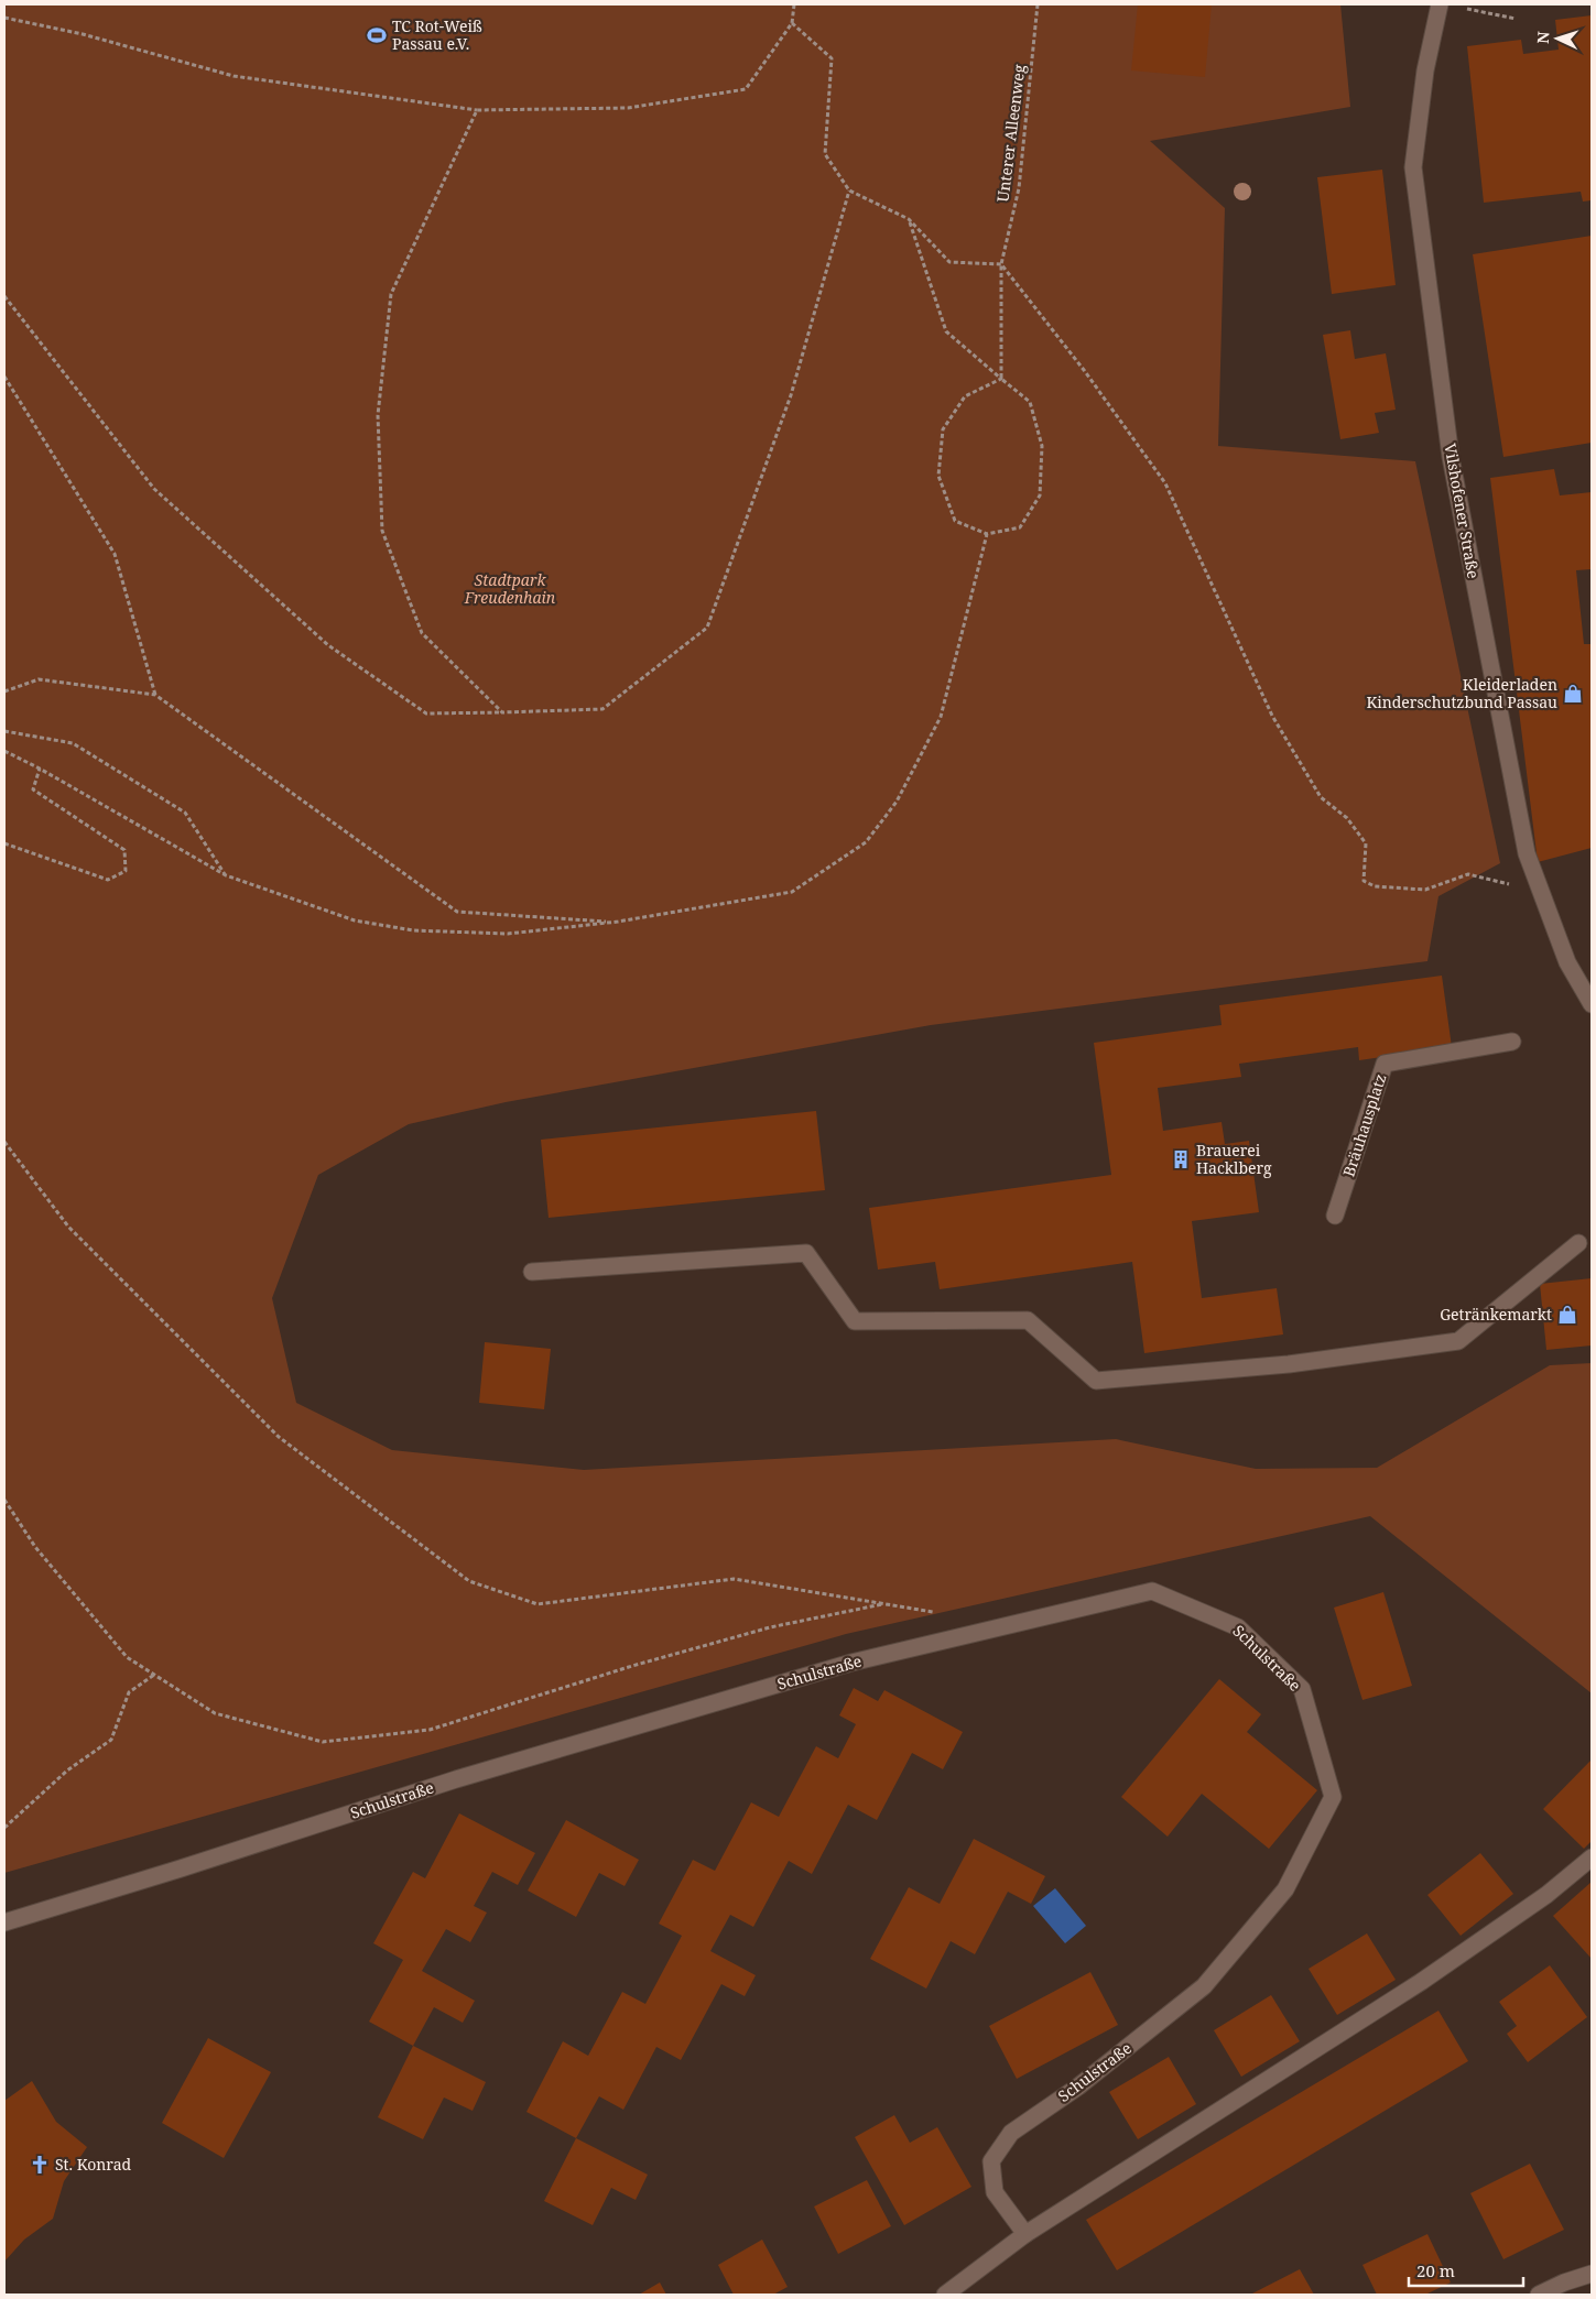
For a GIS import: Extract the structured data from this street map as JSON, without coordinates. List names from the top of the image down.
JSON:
{
  "streets": {
    "street": ["Vilshofener Straße", "Bräuhausplatz", "Schulstraße"],
    "path": ["Unterer Alleenweg"]
  },
  "parks": ["Stadtpark Freudenhain"],
  "places": {
    "sports": ["TC Rot-Weiß Passau e.V."],
    "shop": ["Kleiderladen Kinderschutzbund Passau", "Getränkemarkt"],
    "building": ["Brauerei Hacklberg"],
    "church": ["St. Konrad"]
  },
  "scale_bar": "20 m",
  "north": "left"
}
